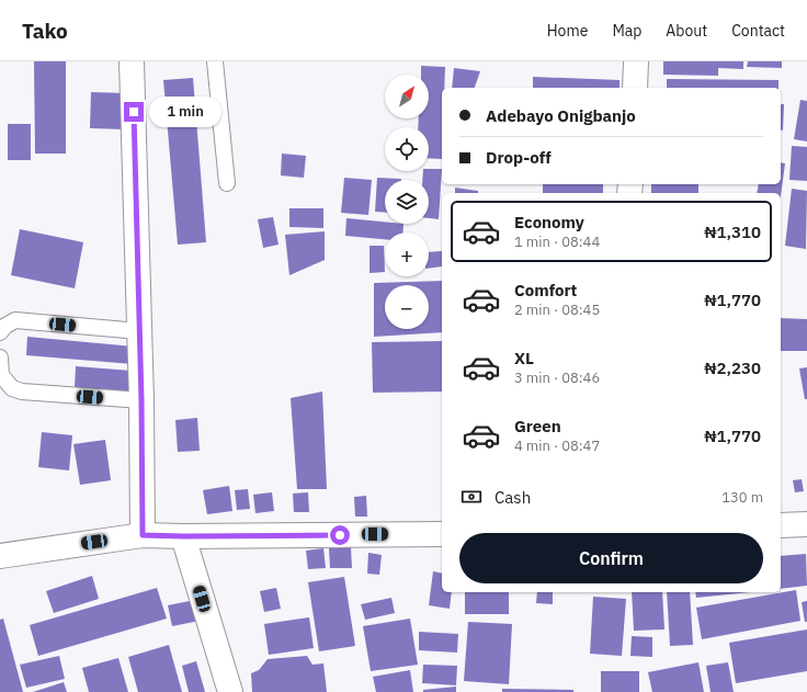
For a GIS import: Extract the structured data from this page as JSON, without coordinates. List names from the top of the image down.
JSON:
{
  "north": "top right",
  "page": {
    "header": "Tako",
    "nav": [
      "Home",
      "Map",
      "About",
      "Contact"
    ],
    "map_buttons": ["+", "−"],
    "banner": ["Adebayo Onigbanjo", "Drop-off"],
    "bubble": "1 min",
    "list": [
      {
        "name": "Economy",
        "note": "1 min · 08:44",
        "value": "₦1,310"
      },
      {
        "name": "Comfort",
        "note": "2 min · 08:45",
        "value": "₦1,770"
      },
      {
        "name": "XL",
        "note": "3 min · 08:46",
        "value": "₦2,230"
      },
      {
        "name": "Green",
        "note": "4 min · 08:47",
        "value": "₦1,770"
      }
    ],
    "pay": ["Cash", "130 m"],
    "buttons": "Confirm"
  }
}
